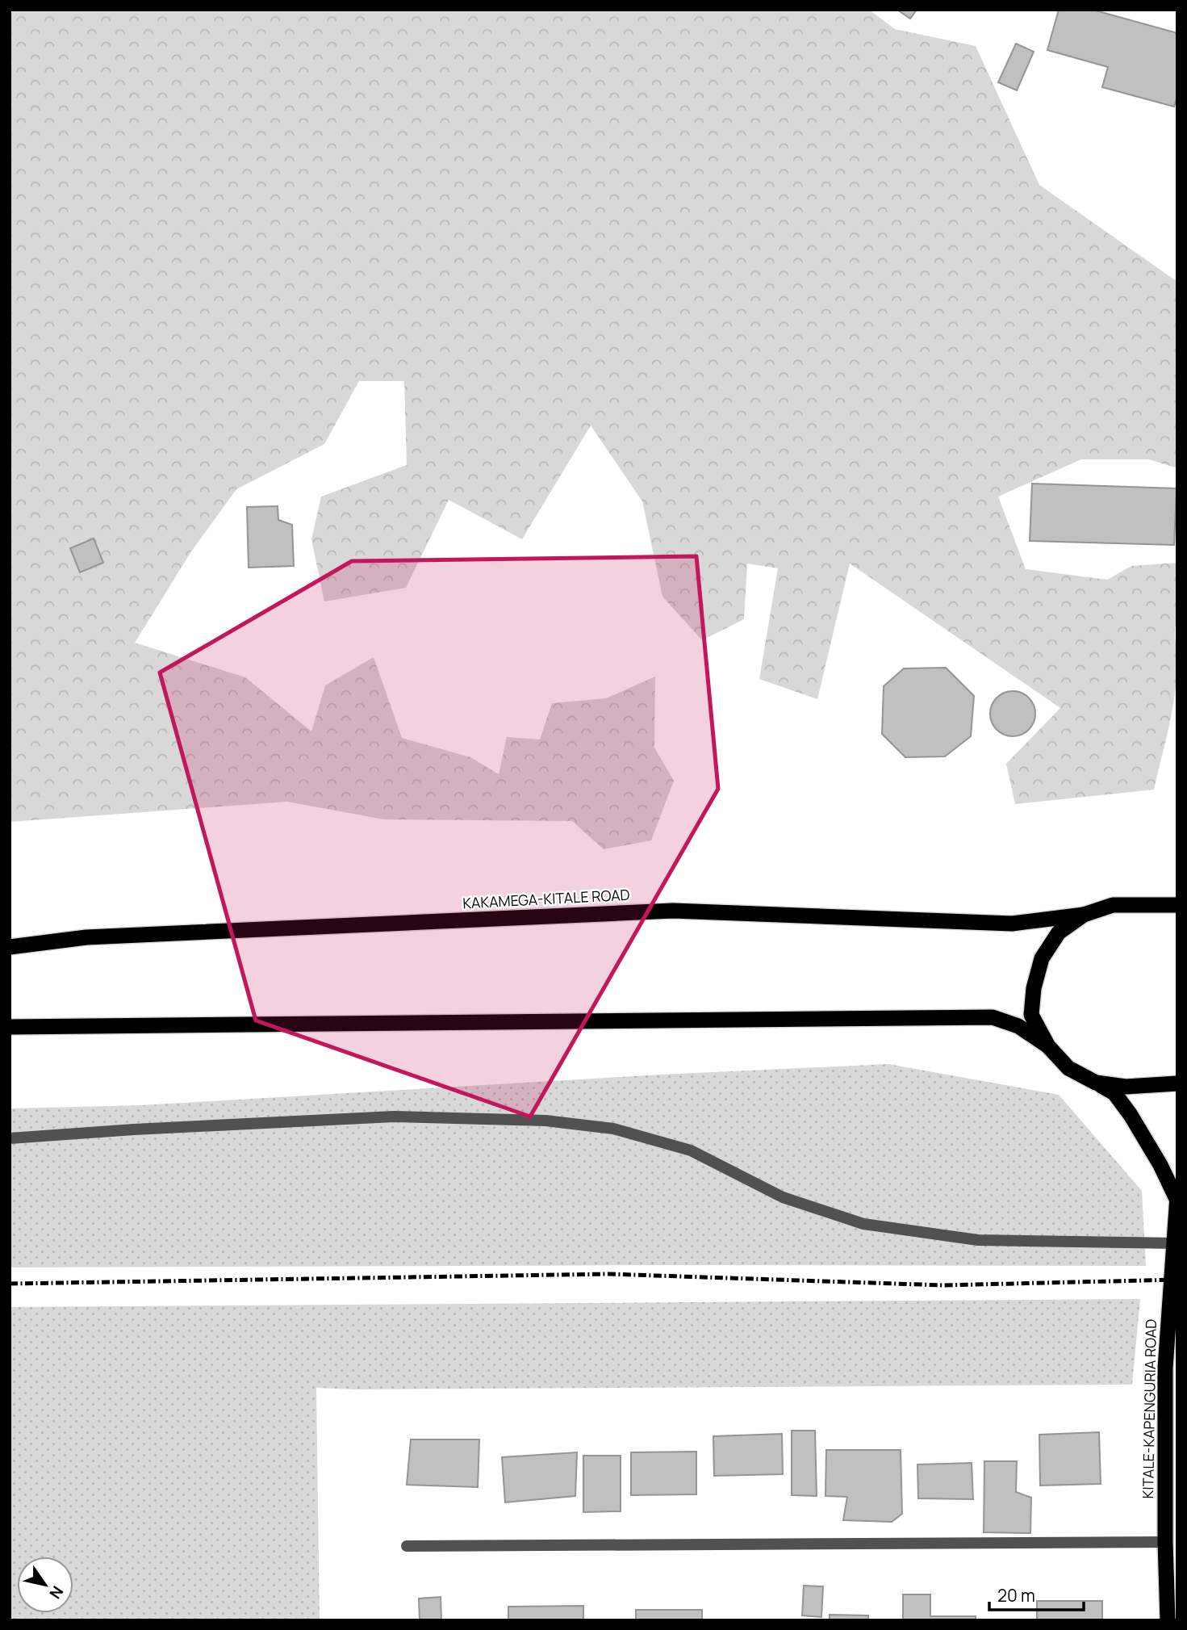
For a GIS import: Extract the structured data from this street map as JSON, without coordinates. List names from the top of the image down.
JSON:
{
  "streets": {
    "highway": ["KAKAMEGA-KITALE ROAD", "KITALE-KAPENGURIA ROAD"]
  },
  "crossings": [
    ["KAKAMEGA-KITALE ROAD", "KITALE-KAPENGURIA ROAD"]
  ],
  "scale_bar": "20 m",
  "north": "bottom right"
}
